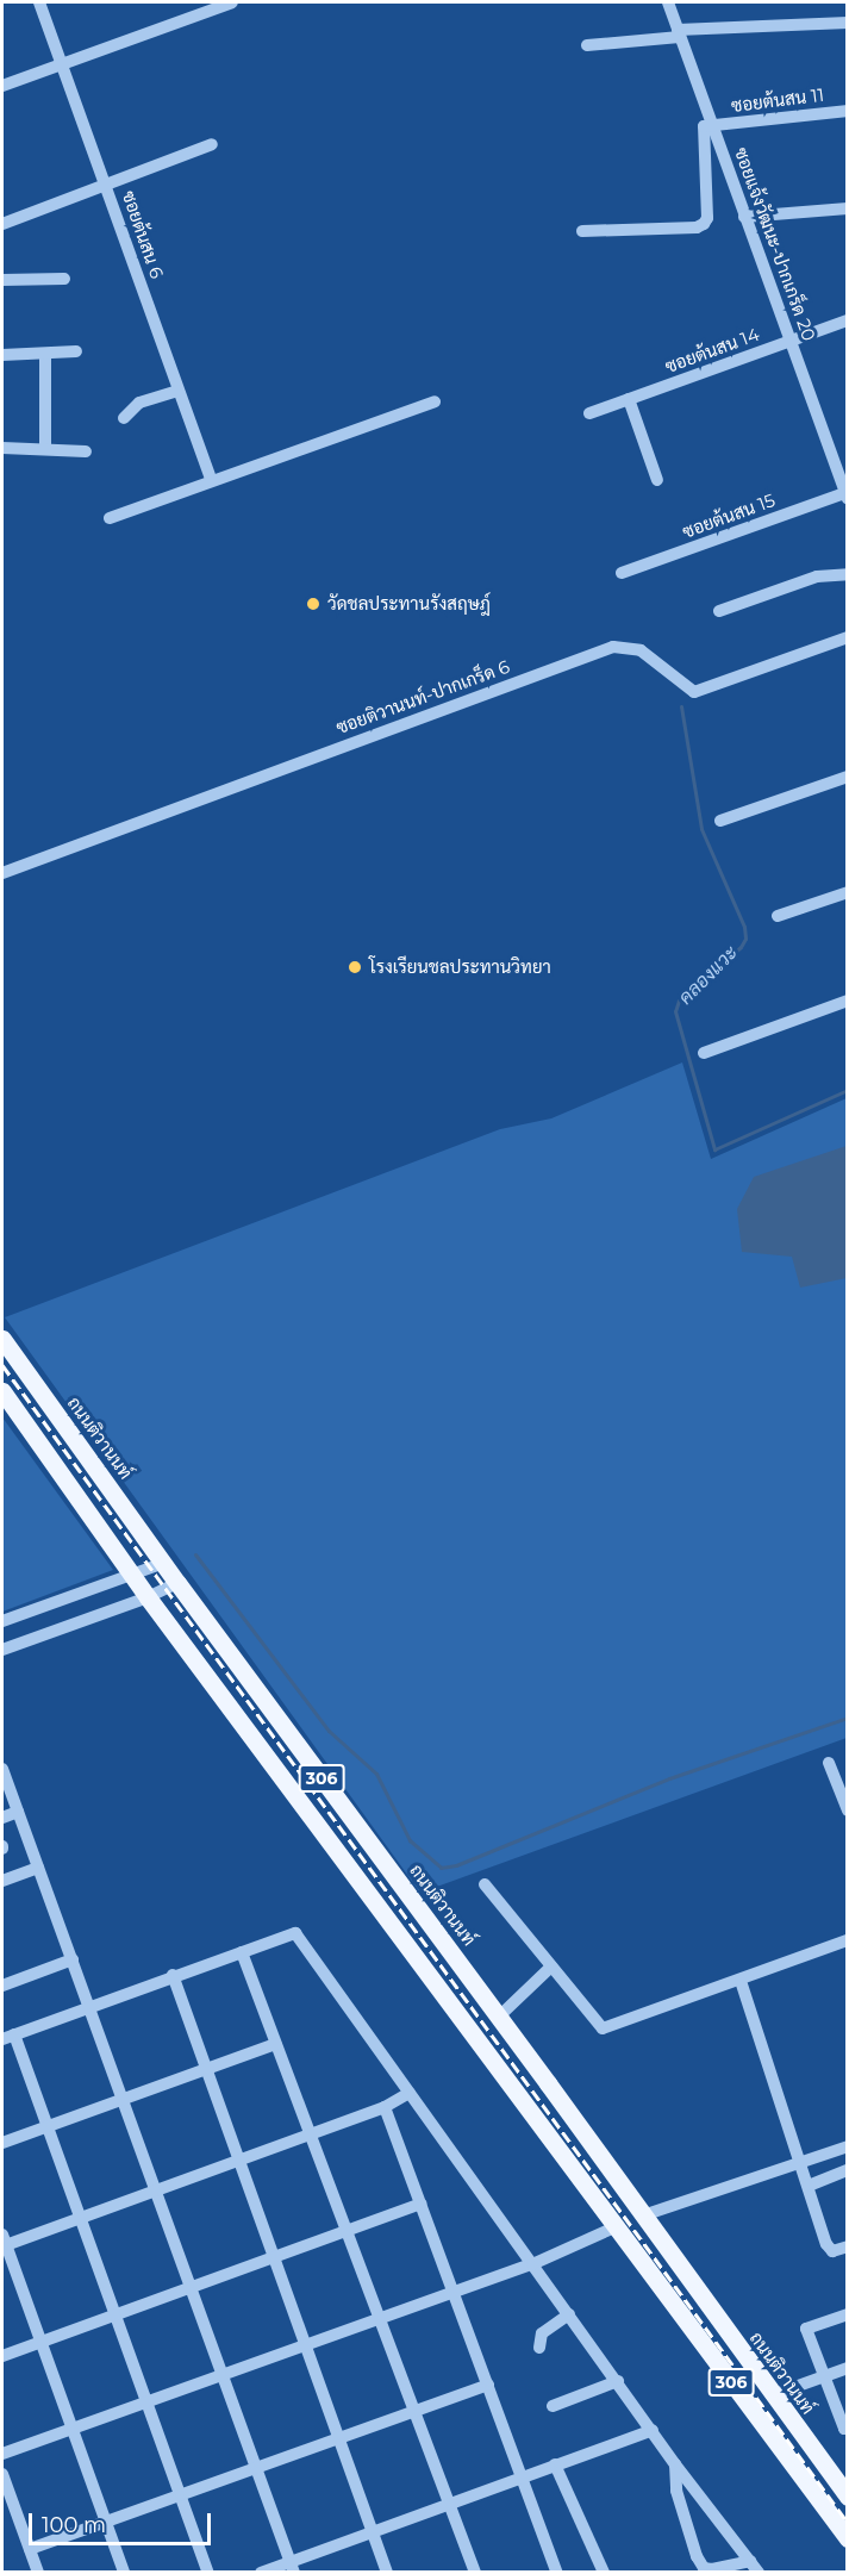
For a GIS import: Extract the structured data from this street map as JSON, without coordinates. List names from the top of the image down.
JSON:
{
  "streets": {
    "main road": ["ถนนติวานนท์", "306"],
    "street": [
      "ซอยต้นสน 11",
      "ซอยต้นสน 6",
      "ซอยแจ้งวัฒนะ-ปากเกร็ด 20",
      "ซอยต้นสน 14",
      "ซอยต้นสน 15",
      "ซอยติวานนท์-ปากเกร็ด 6"
    ]
  },
  "crossings": [
    ["ซอยต้นสน 11", "ซอยแจ้งวัฒนะ-ปากเกร็ด 20"],
    ["ซอยแจ้งวัฒนะ-ปากเกร็ด 20", "ซอยต้นสน 14"],
    ["ซอยแจ้งวัฒนะ-ปากเกร็ด 20", "ซอยต้นสน 15"]
  ],
  "water": ["คลองแวะ"],
  "places": ["วัดชลประทานรังสฤษฎ์", "โรงเรียนชลประทานวิทยา"],
  "scale_bar": "100 m"
}
